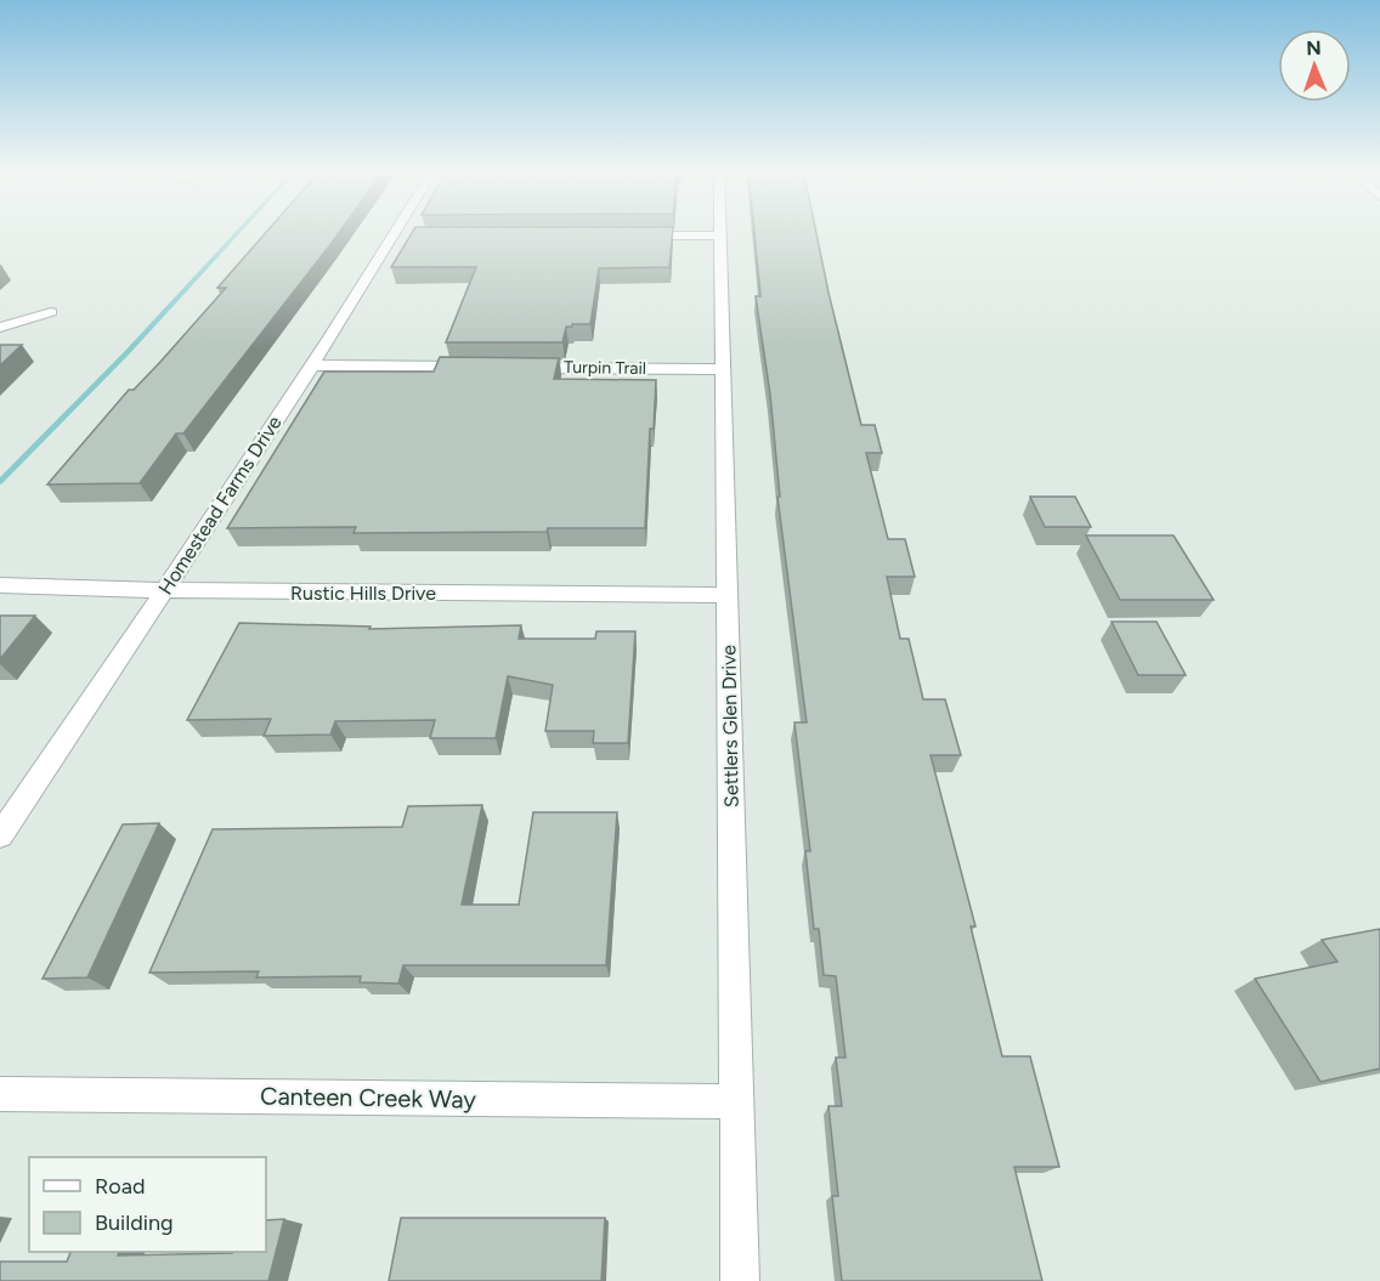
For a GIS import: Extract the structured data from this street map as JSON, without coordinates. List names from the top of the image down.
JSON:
{
  "streets": {
    "street": [
      "Turpin Trail",
      "Homestead Farms Drive",
      "Rustic Hills Drive",
      "Settlers Glen Drive",
      "Canteen Creek Way"
    ]
  },
  "crossings": [
    ["Turpin Trail", "Settlers Glen Drive"],
    ["Homestead Farms Drive", "Rustic Hills Drive"],
    ["Rustic Hills Drive", "Settlers Glen Drive"],
    ["Settlers Glen Drive", "Canteen Creek Way"]
  ],
  "legend": ["Road", "Building"],
  "north": "top"
}
